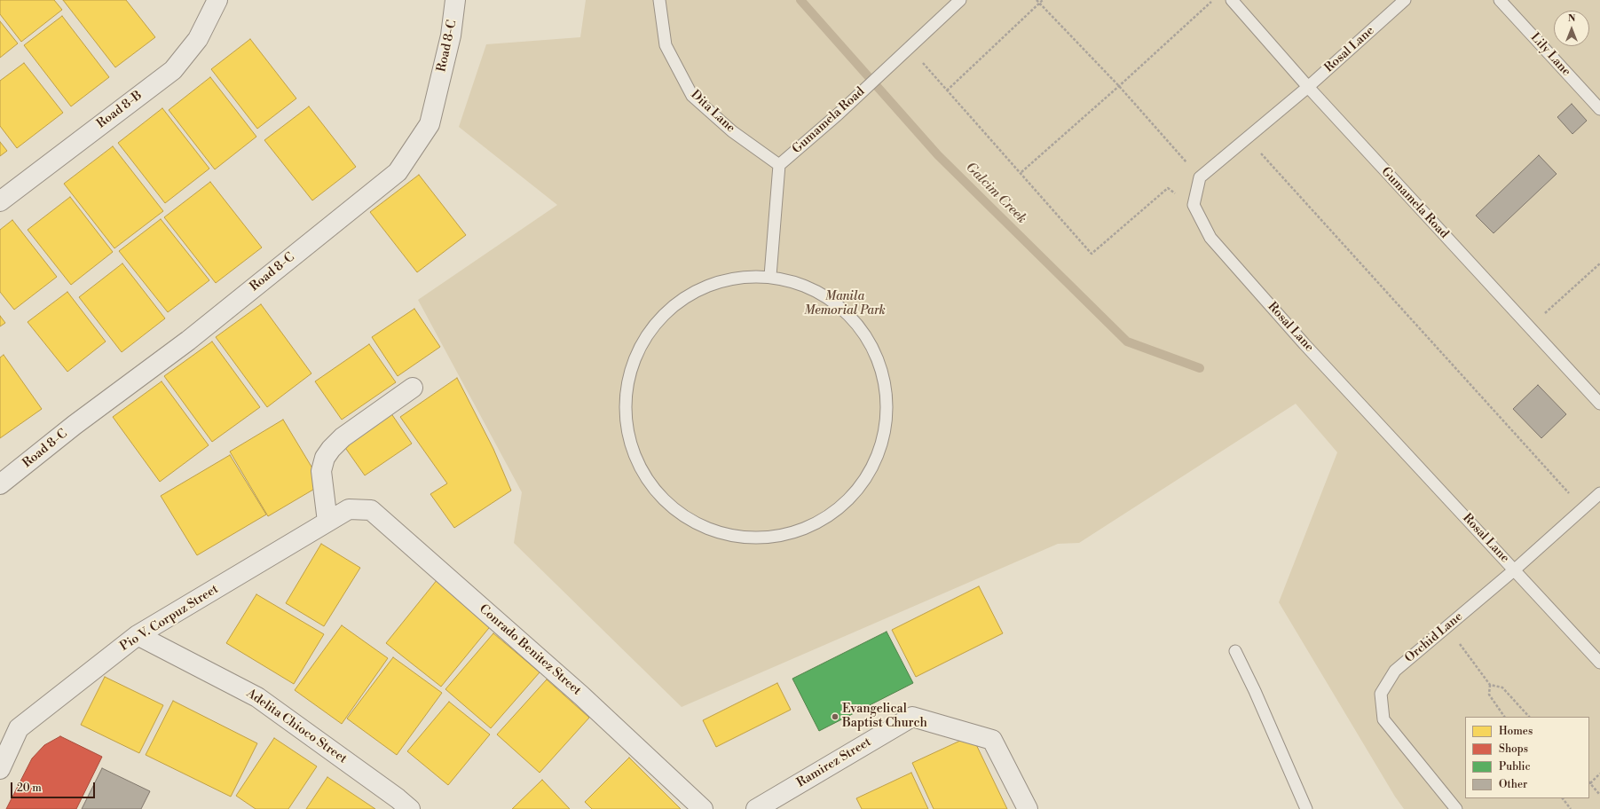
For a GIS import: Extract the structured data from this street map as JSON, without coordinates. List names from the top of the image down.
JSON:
{
  "streets": {
    "street": [
      "Road 8-C",
      "Road 8-B",
      "Pio V. Corpuz Street",
      "Conrado Benitez Street",
      "Adelita Chioco Street",
      "Ramirez Street"
    ],
    "lane": [
      "Rosal Lane",
      "Lily Lane",
      "Dita Lane",
      "Gumamela Road",
      "Orchid Lane"
    ]
  },
  "crossings": [
    ["Rosal Lane", "Gumamela Road"],
    ["Rosal Lane", "Orchid Lane"],
    ["Dita Lane", "Gumamela Road"],
    ["Pio V. Corpuz Street", "Conrado Benitez Street"],
    ["Pio V. Corpuz Street", "Adelita Chioco Street"]
  ],
  "water": ["Galcim Creek"],
  "parks": ["Manila Memorial Park"],
  "places": ["Evangelical Baptist Church"],
  "legend": [
    "Homes",
    "Shops",
    "Public",
    "Other"
  ],
  "scale_bar": "20 m",
  "north": "top"
}
